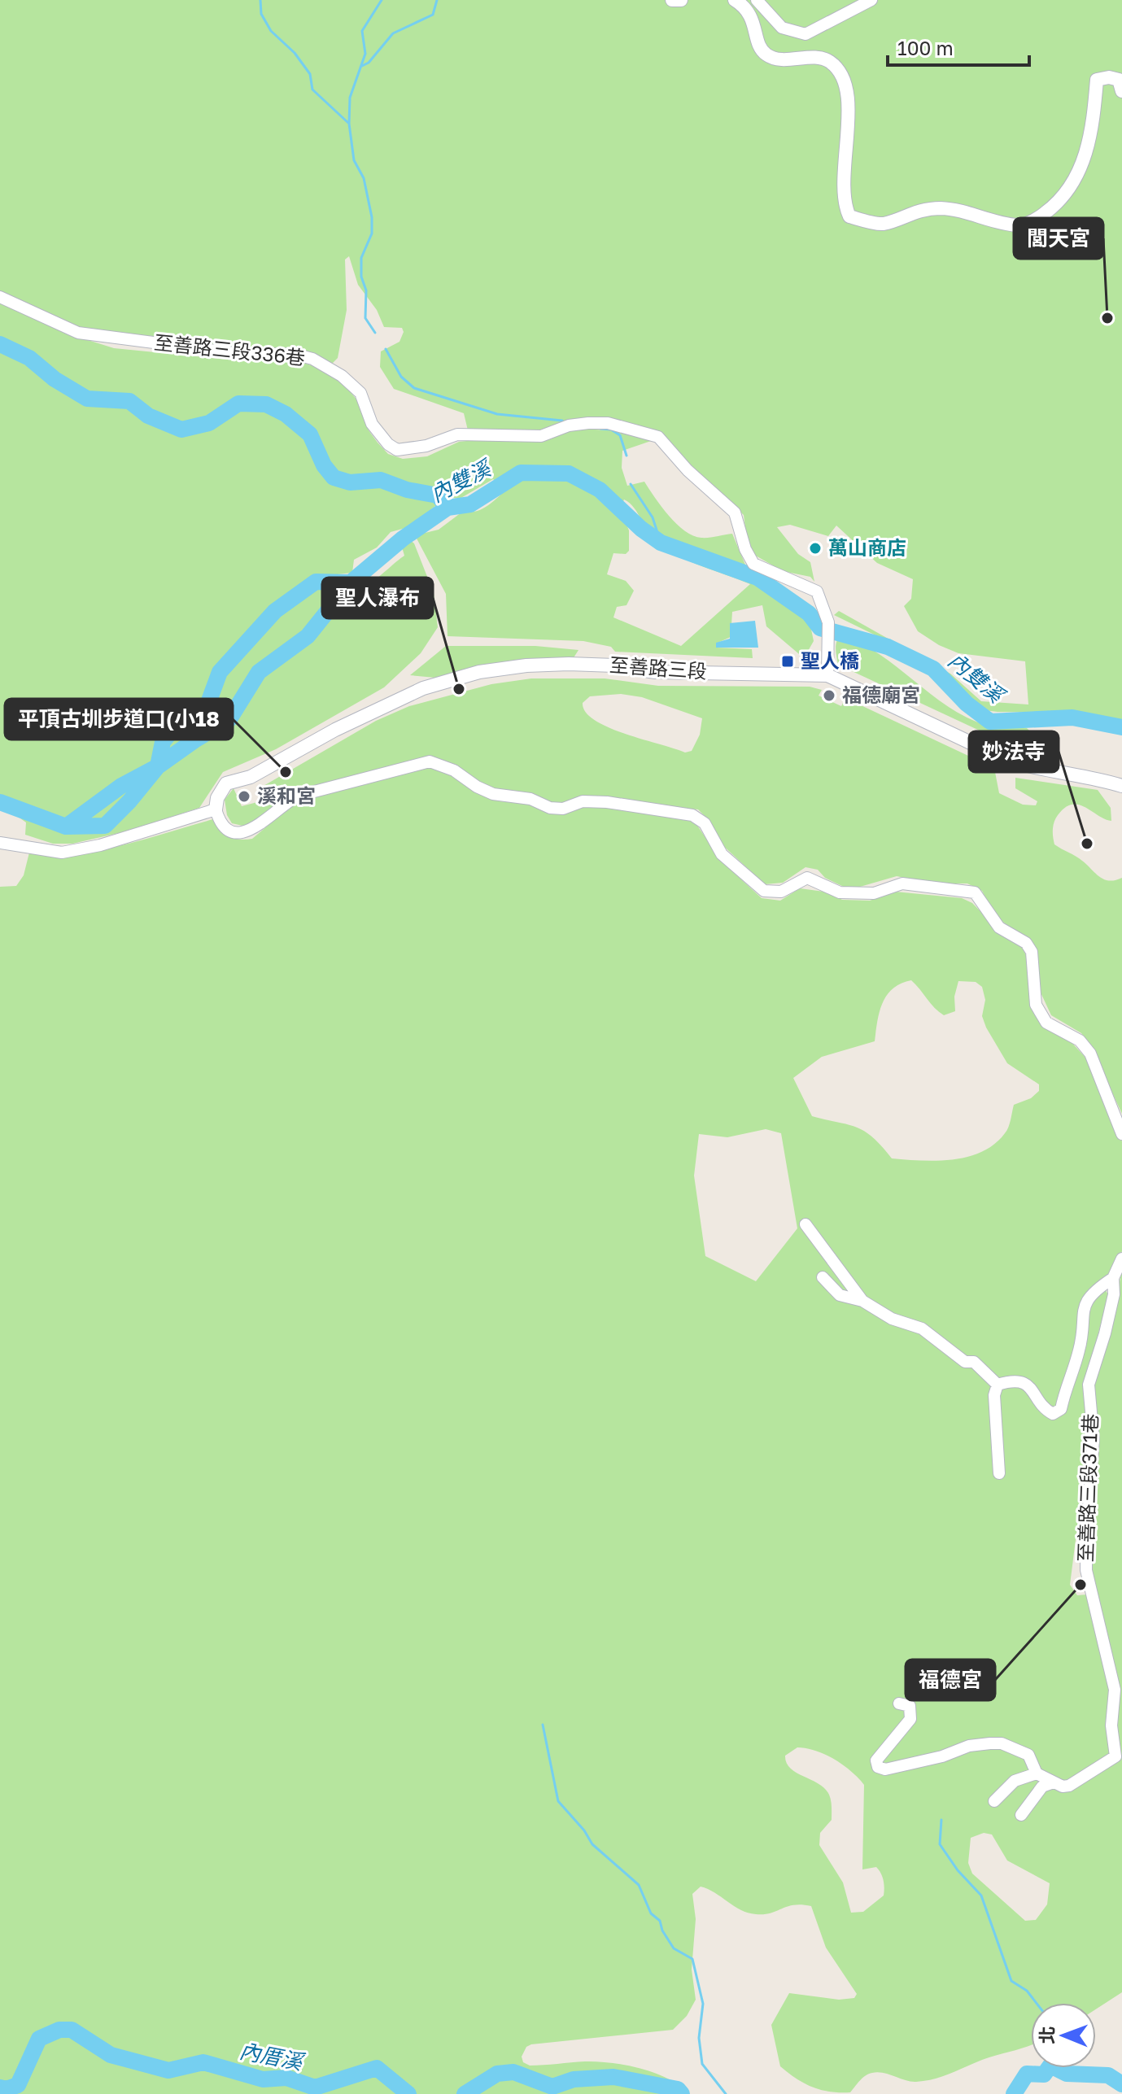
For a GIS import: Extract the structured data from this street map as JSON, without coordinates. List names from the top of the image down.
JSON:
{
  "streets": {
    "street": ["至善路三段336巷", "至善路三段", "至善路三段371巷"]
  },
  "crossings": [
    ["至善路三段336巷", "至善路三段"]
  ],
  "water": ["內雙溪", "內厝溪"],
  "places": {
    "other": [
      "閭天宮",
      "萬山商店",
      "聖人瀑布",
      "福德廟宮",
      "平頂古圳步道口(小18",
      "溪和宮",
      "妙法寺",
      "福德宮"
    ],
    "transit": ["聖人橋"]
  },
  "scale_bar": "100 m",
  "north": "left"
}
